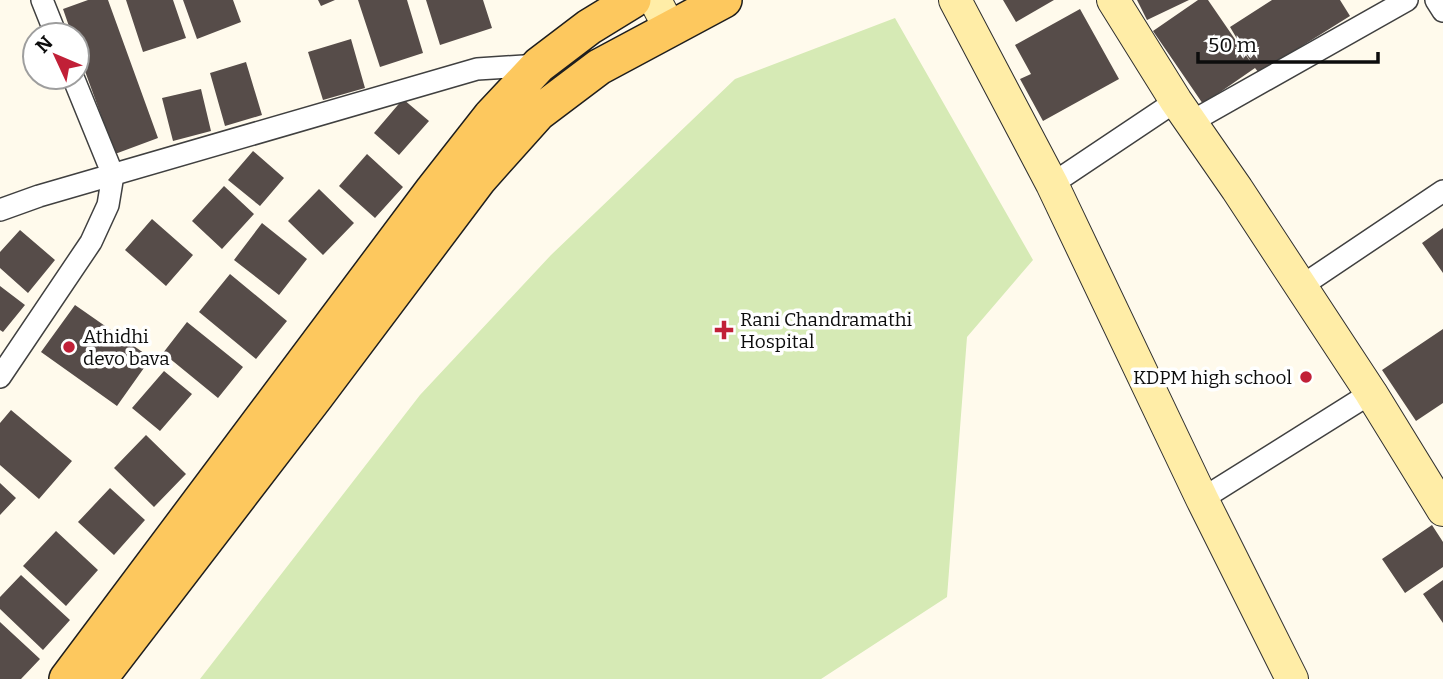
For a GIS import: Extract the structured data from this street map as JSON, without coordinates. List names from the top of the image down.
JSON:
{
  "places": {
    "health": ["Rani Chandramathi Hospital"],
    "other": ["Athidhi devo bava", "KDPM high school"]
  },
  "scale_bar": "50 m",
  "north": "top left"
}
